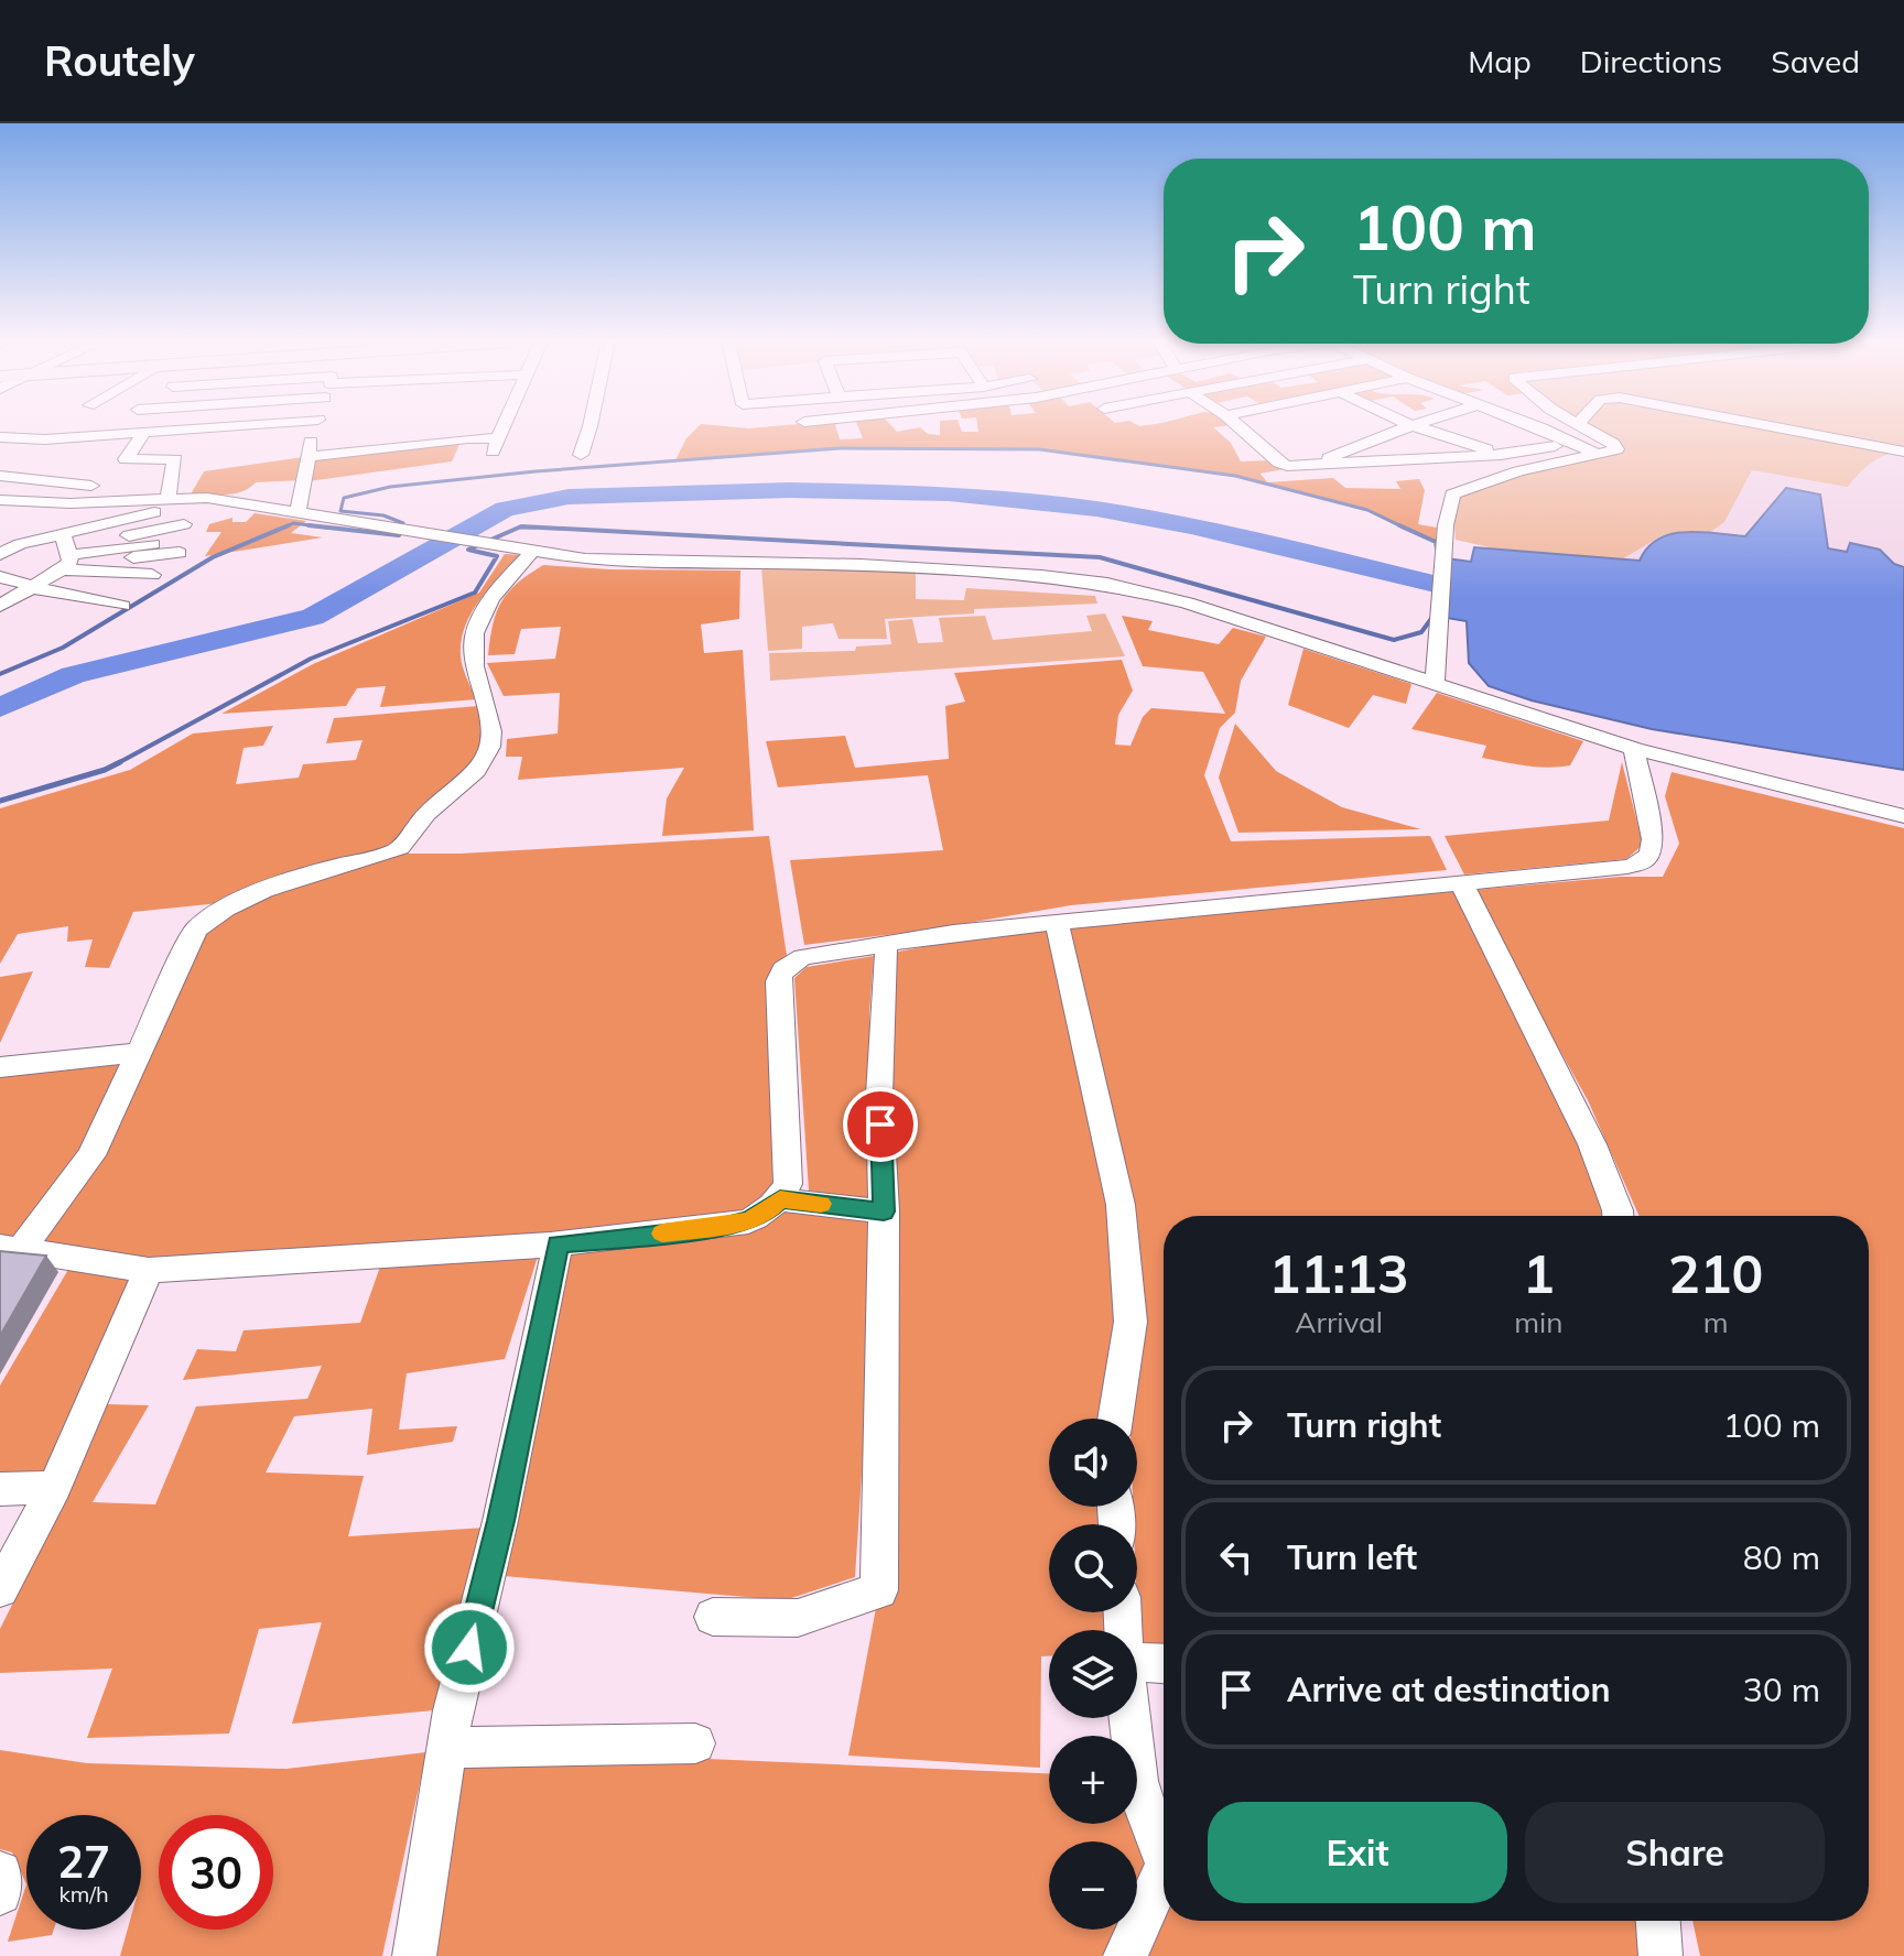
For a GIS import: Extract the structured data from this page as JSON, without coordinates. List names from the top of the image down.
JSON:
{
  "page": {
    "header": "Routely",
    "nav": ["Map", "Directions", "Saved"],
    "turn": ["100 m", "Turn right"],
    "eta": [
      "11:13",
      "Arrival",
      "1",
      "min",
      "210",
      "m"
    ],
    "list": [
      {
        "name": "Turn right",
        "value": "100 m"
      },
      {
        "name": "Turn left",
        "value": "80 m"
      },
      {
        "name": "Arrive at destination",
        "value": "30 m"
      }
    ],
    "map_buttons": ["+", "−"],
    "buttons": ["Exit", "Share"],
    "speed": "27 km/h",
    "limit": "30"
  }
}
